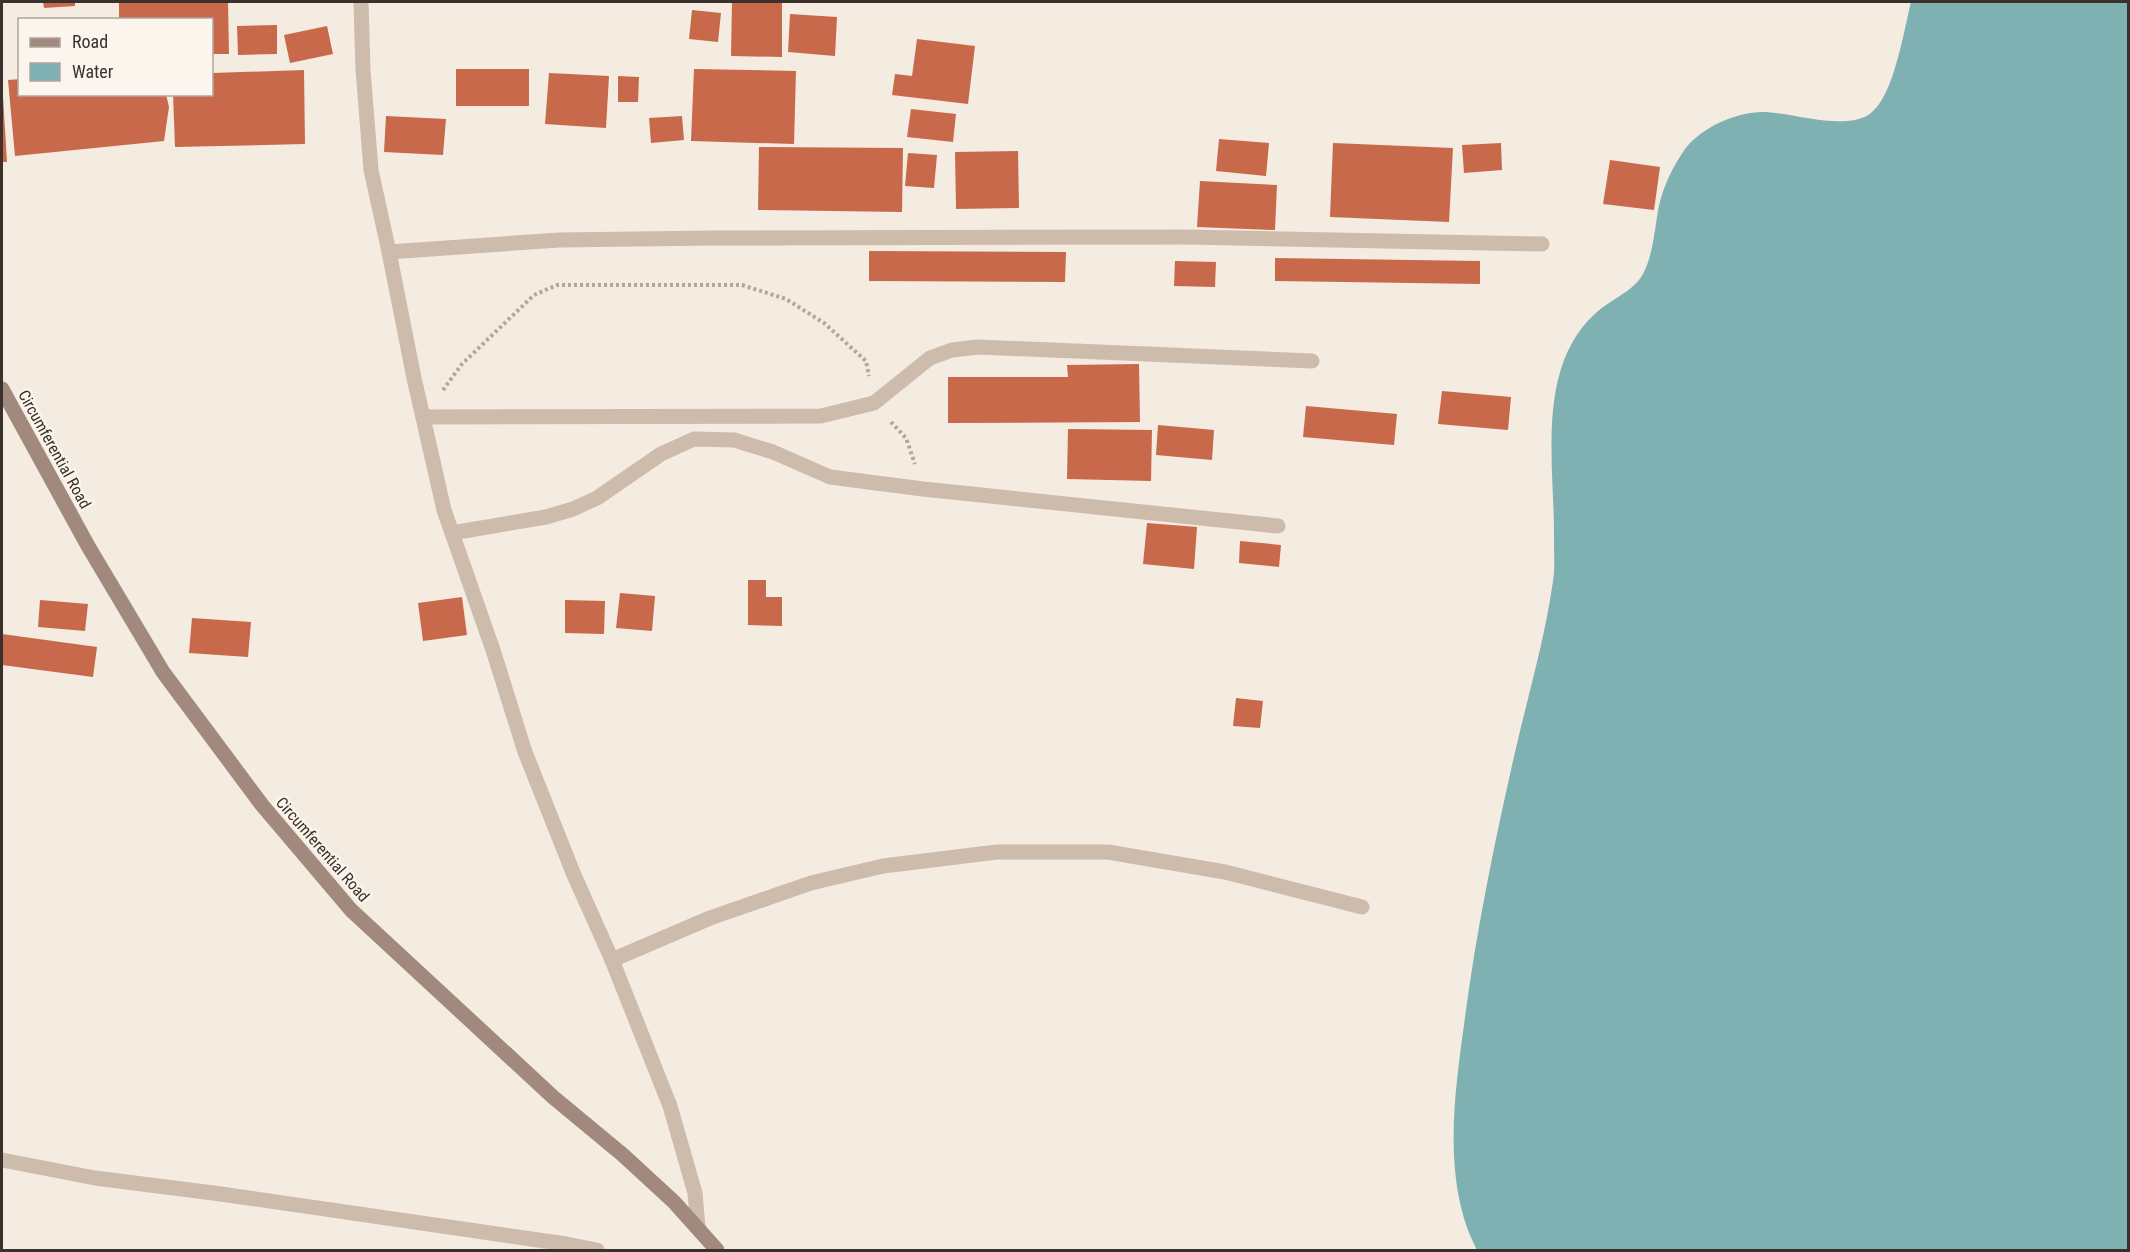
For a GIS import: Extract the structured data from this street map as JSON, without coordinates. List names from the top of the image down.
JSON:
{
  "streets": {
    "main road": ["Circumferential Road"]
  },
  "legend": ["Road", "Water"]
}
